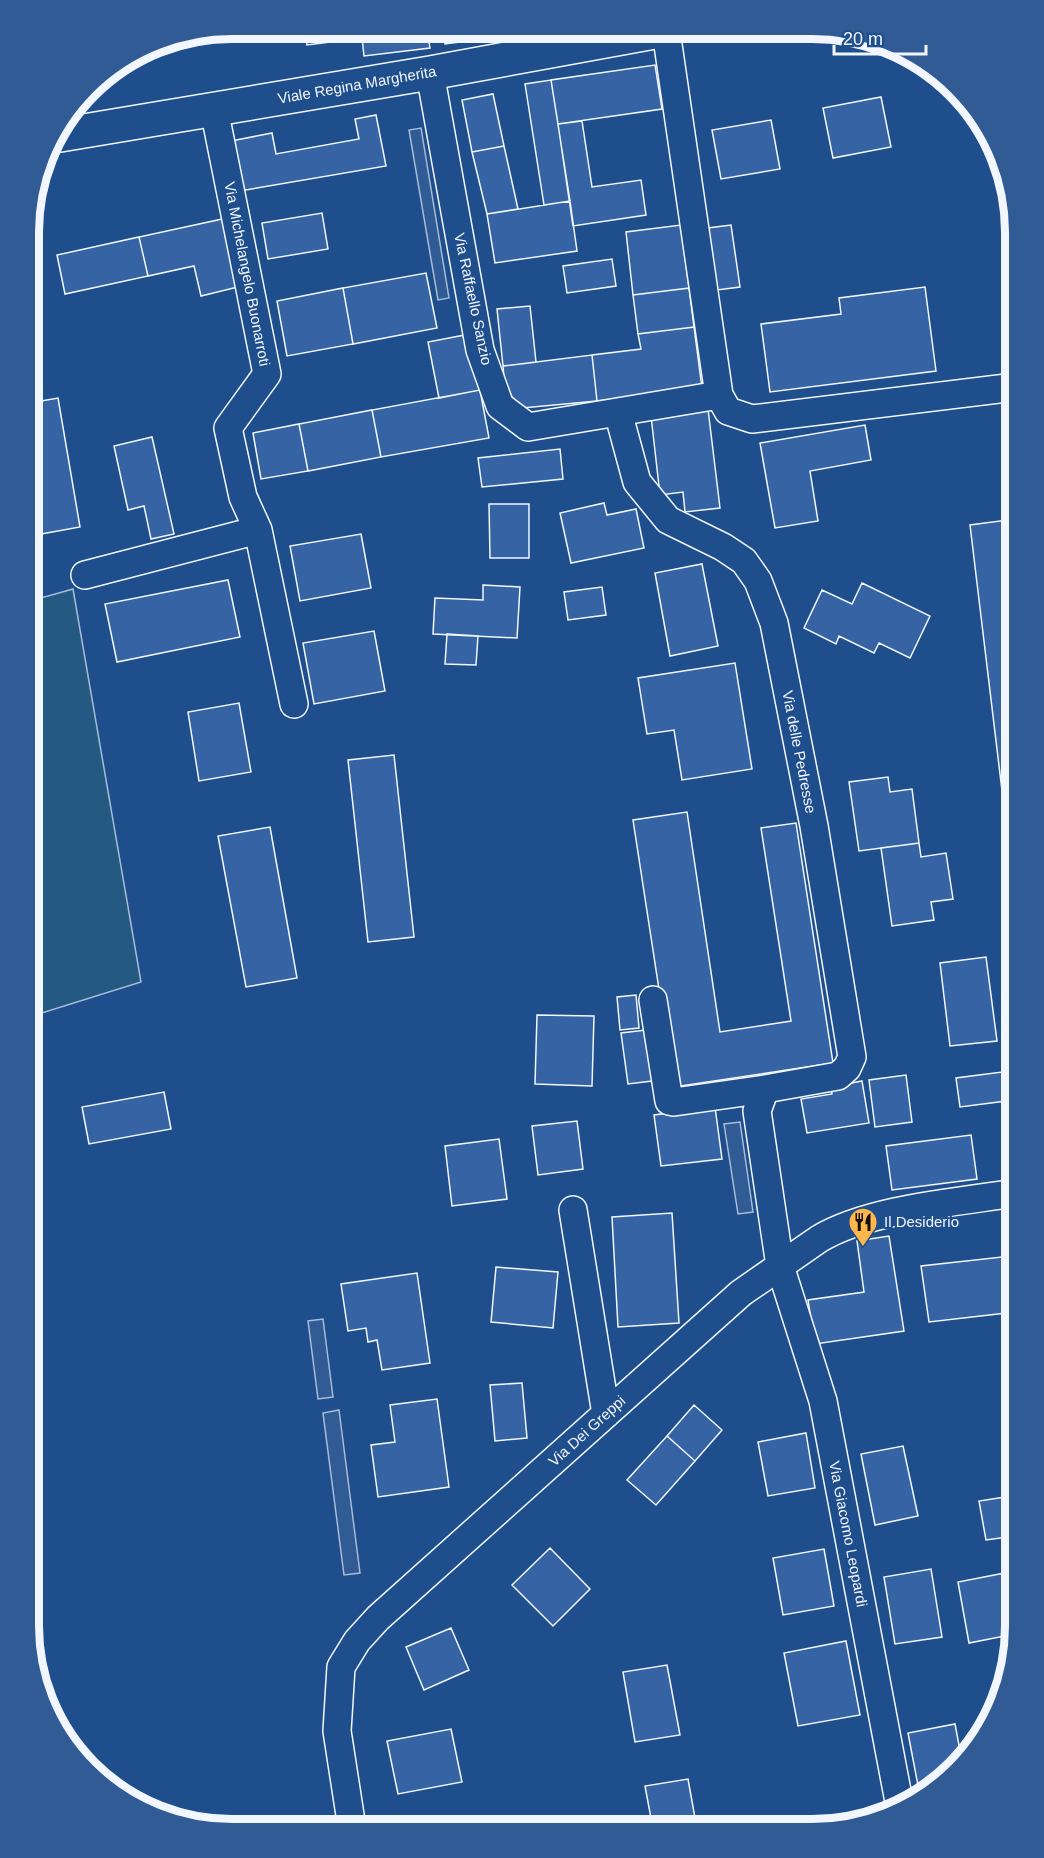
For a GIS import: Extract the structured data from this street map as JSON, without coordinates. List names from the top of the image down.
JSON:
{
  "streets": {
    "street": [
      "Viale Regina Margherita",
      "Via Michelangelo Buonarroti",
      "Via Raffaello Sanzio",
      "Via delle Pedresse",
      "Via Dei Greppi",
      "Via Giacomo Leopardi"
    ]
  },
  "crossings": [
    ["Viale Regina Margherita", "Via Michelangelo Buonarroti"],
    ["Viale Regina Margherita", "Via Raffaello Sanzio"],
    ["Via Raffaello Sanzio", "Via delle Pedresse"],
    ["Via Dei Greppi", "Via Giacomo Leopardi"]
  ],
  "places": {
    "restaurant": ["Il Desiderio"]
  },
  "scale_bar": "20 m"
}
